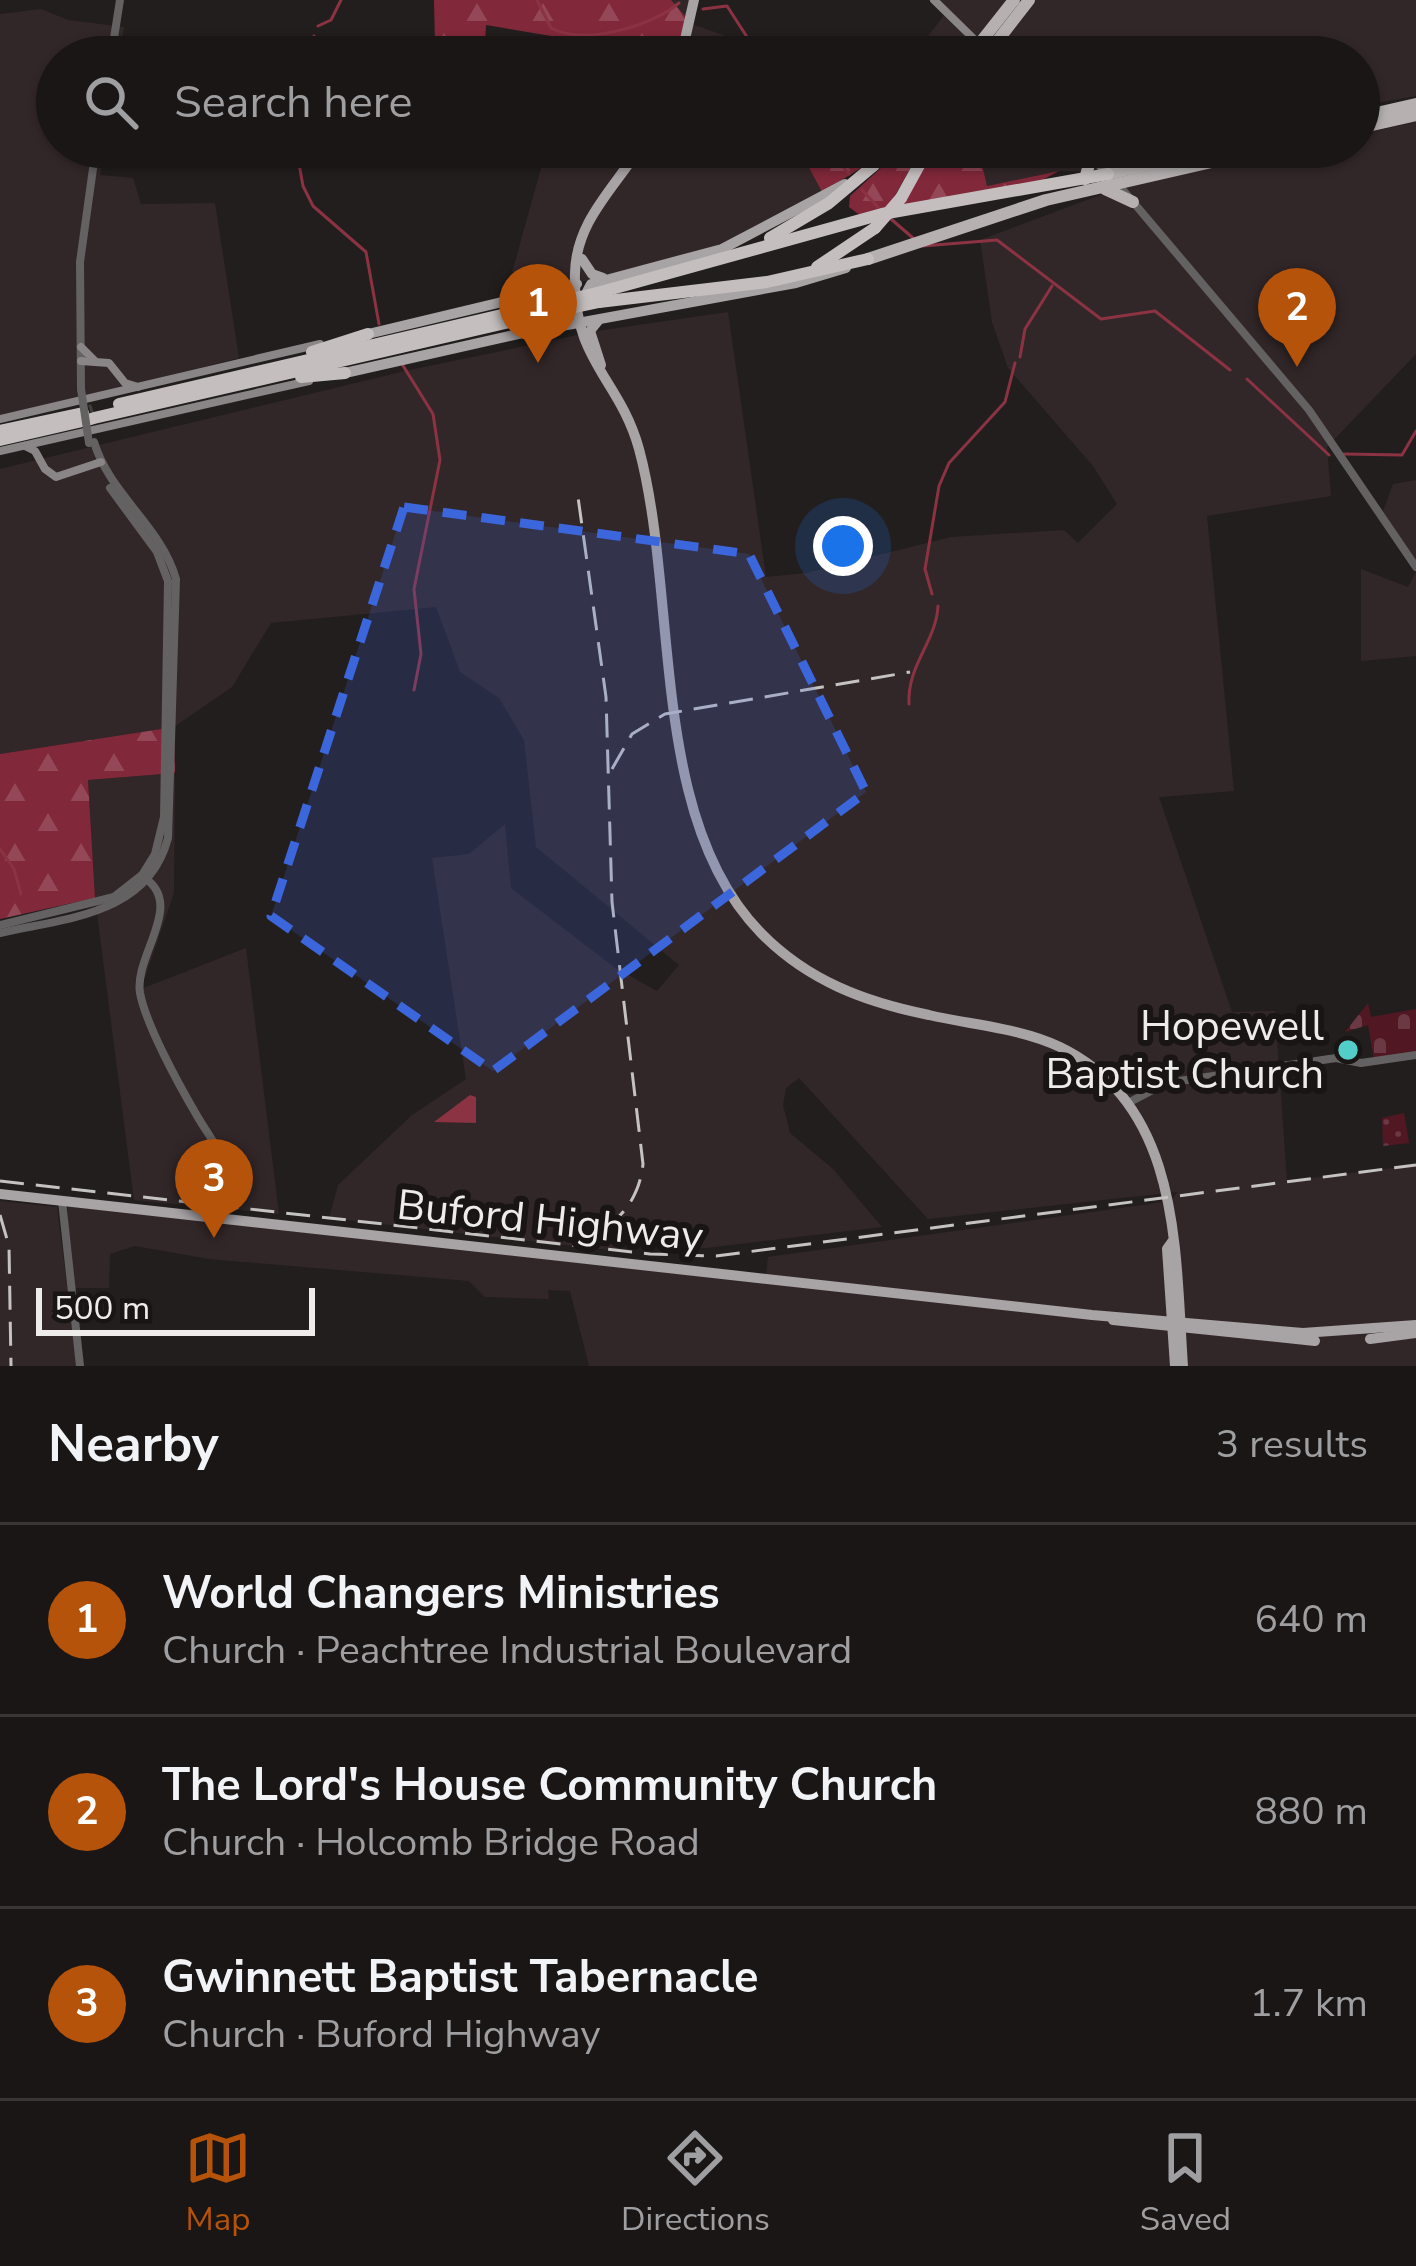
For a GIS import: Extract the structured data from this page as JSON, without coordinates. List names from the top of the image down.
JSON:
{
  "streets": {
    "main road": ["Buford Highway"]
  },
  "places": ["Hopewell Baptist Church"],
  "scale_bar": "500 m",
  "page": {
    "search": "Search here",
    "pins": ["1", "2", "3"],
    "scale": "500 m",
    "heading": ["Nearby", "3 results"],
    "list": [
      {
        "mark": "1",
        "name": "World Changers Ministries",
        "note": "Church · Peachtree Industrial Boulevard",
        "value": "640 m"
      },
      {
        "mark": "2",
        "name": "The Lord's House Community Church",
        "note": "Church · Holcomb Bridge Road",
        "value": "880 m"
      },
      {
        "mark": "3",
        "name": "Gwinnett Baptist Tabernacle",
        "note": "Church · Buford Highway",
        "value": "1.7 km"
      }
    ],
    "nav": ["Map", "Directions", "Saved"]
  }
}
